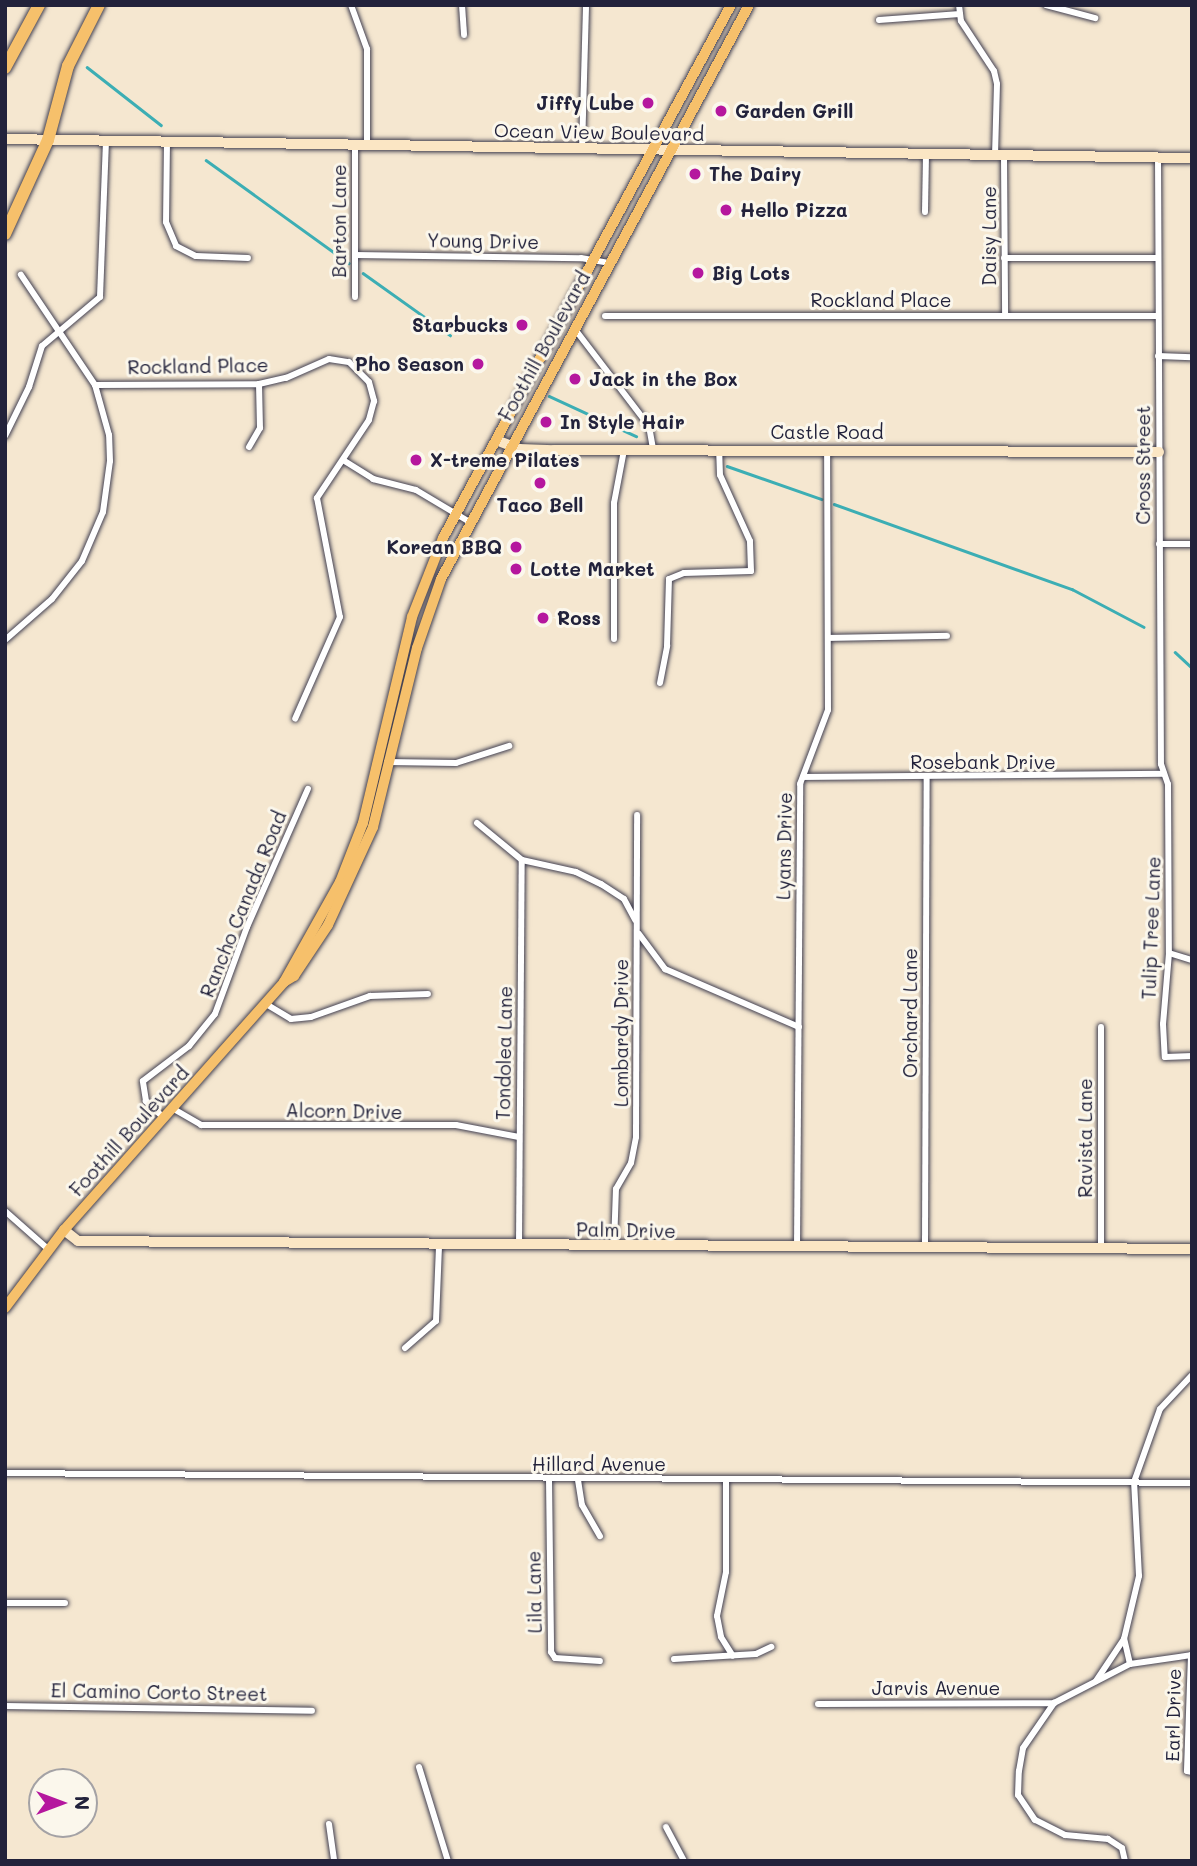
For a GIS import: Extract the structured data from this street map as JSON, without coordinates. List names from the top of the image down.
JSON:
{
  "streets": {
    "main road": ["Foothill Boulevard"],
    "street": [
      "Ocean View Boulevard",
      "Barton Lane",
      "Daisy Lane",
      "Young Drive",
      "Rockland Place",
      "Castle Road",
      "Cross Street",
      "Rosebank Drive",
      "Lyans Drive",
      "Rancho Canada Road",
      "Tulip Tree Lane",
      "Orchard Lane",
      "Lombardy Drive",
      "Tondolea Lane",
      "Alcorn Drive",
      "Ravista Lane",
      "Palm Drive",
      "Hillard Avenue",
      "Lila Lane",
      "Jarvis Avenue",
      "El Camino Corto Street",
      "Earl Drive"
    ]
  },
  "crossings": [
    ["Ocean View Boulevard", "Barton Lane"],
    ["Ocean View Boulevard", "Daisy Lane"],
    ["Ocean View Boulevard", "Foothill Boulevard"],
    ["Ocean View Boulevard", "Cross Street"],
    ["Barton Lane", "Young Drive"],
    ["Daisy Lane", "Rockland Place"],
    ["Young Drive", "Foothill Boulevard"],
    ["Rockland Place", "Cross Street"],
    ["Foothill Boulevard", "Castle Road"],
    ["Foothill Boulevard", "Rancho Canada Road"],
    ["Foothill Boulevard", "Alcorn Drive"],
    ["Foothill Boulevard", "Palm Drive"],
    ["Castle Road", "Cross Street"],
    ["Castle Road", "Lyans Drive"],
    ["Cross Street", "Rosebank Drive"],
    ["Cross Street", "Tulip Tree Lane"],
    ["Rosebank Drive", "Lyans Drive"],
    ["Rosebank Drive", "Tulip Tree Lane"],
    ["Rosebank Drive", "Orchard Lane"],
    ["Lyans Drive", "Palm Drive"],
    ["Orchard Lane", "Palm Drive"],
    ["Lombardy Drive", "Palm Drive"],
    ["Tondolea Lane", "Alcorn Drive"],
    ["Tondolea Lane", "Palm Drive"],
    ["Ravista Lane", "Palm Drive"],
    ["Hillard Avenue", "Lila Lane"]
  ],
  "places": [
    "Jiffy Lube",
    "Garden Grill",
    "The Dairy",
    "Hello Pizza",
    "Big Lots",
    "Starbucks",
    "Pho Season",
    "Jack in the Box",
    "In Style Hair",
    "X-treme Pilates",
    "Taco Bell",
    "Korean BBQ",
    "Lotte Market",
    "Ross"
  ],
  "north": "right"
}
